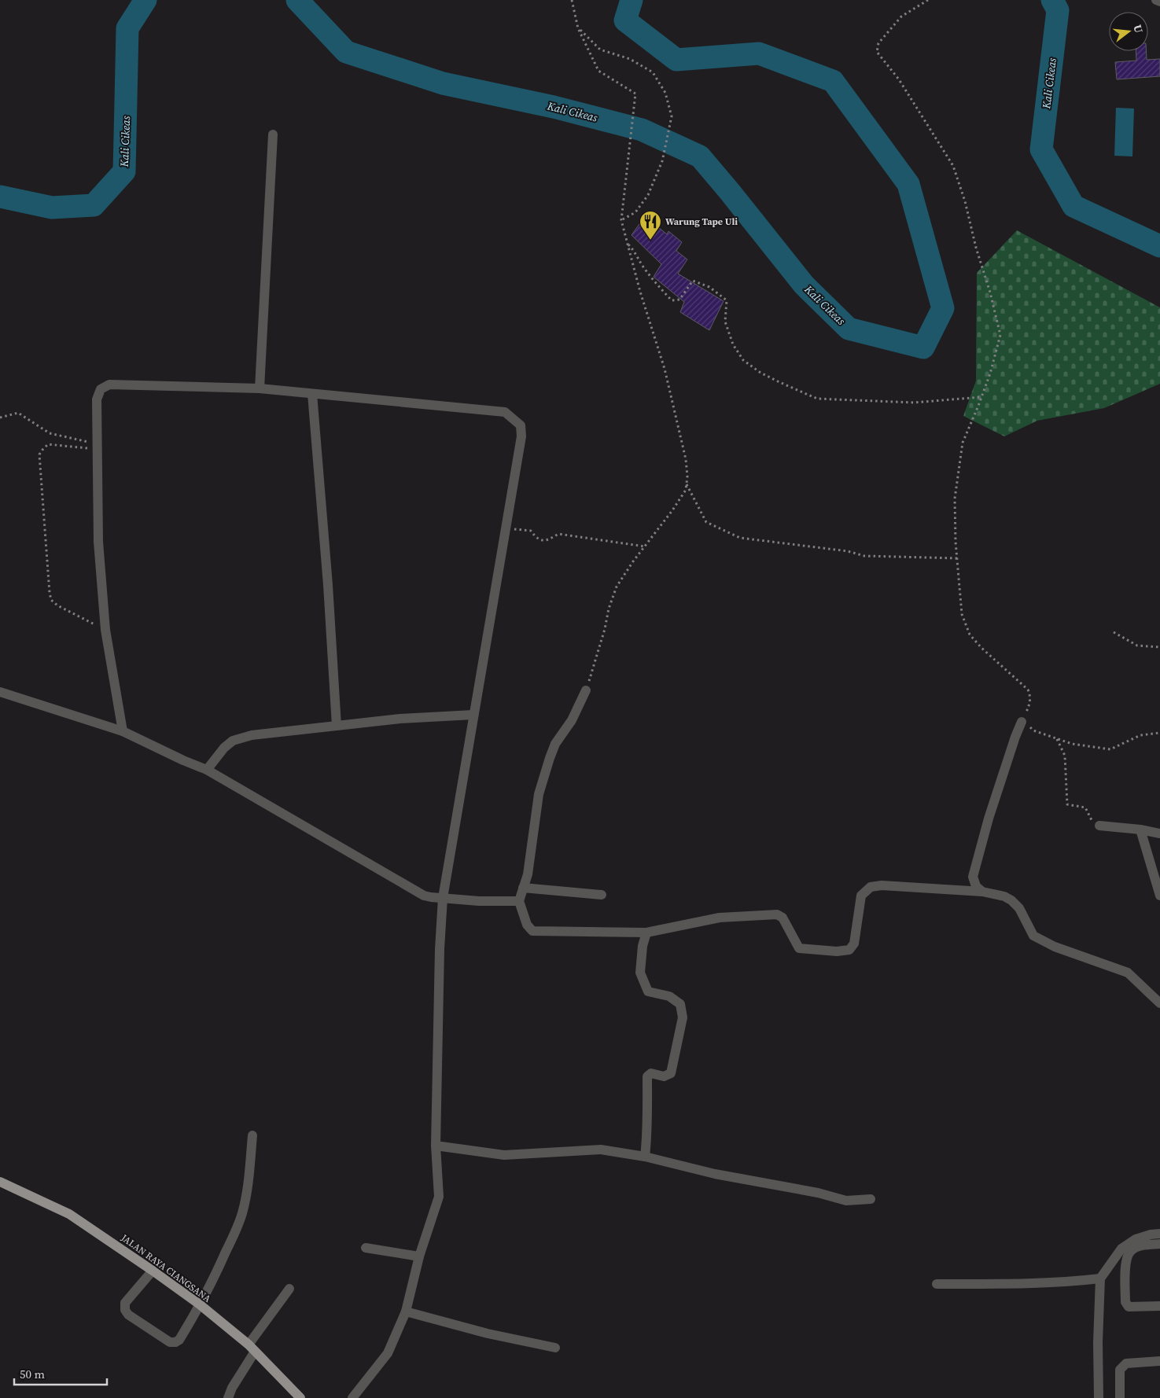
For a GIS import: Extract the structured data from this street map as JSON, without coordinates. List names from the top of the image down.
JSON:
{
  "streets": {
    "main road": ["JALAN RAYA CIANGSANA"]
  },
  "water": ["Kali Cikeas"],
  "places": {
    "restaurant": ["Warung Tape Uli"]
  },
  "scale_bar": "50 m",
  "north": "right"
}
